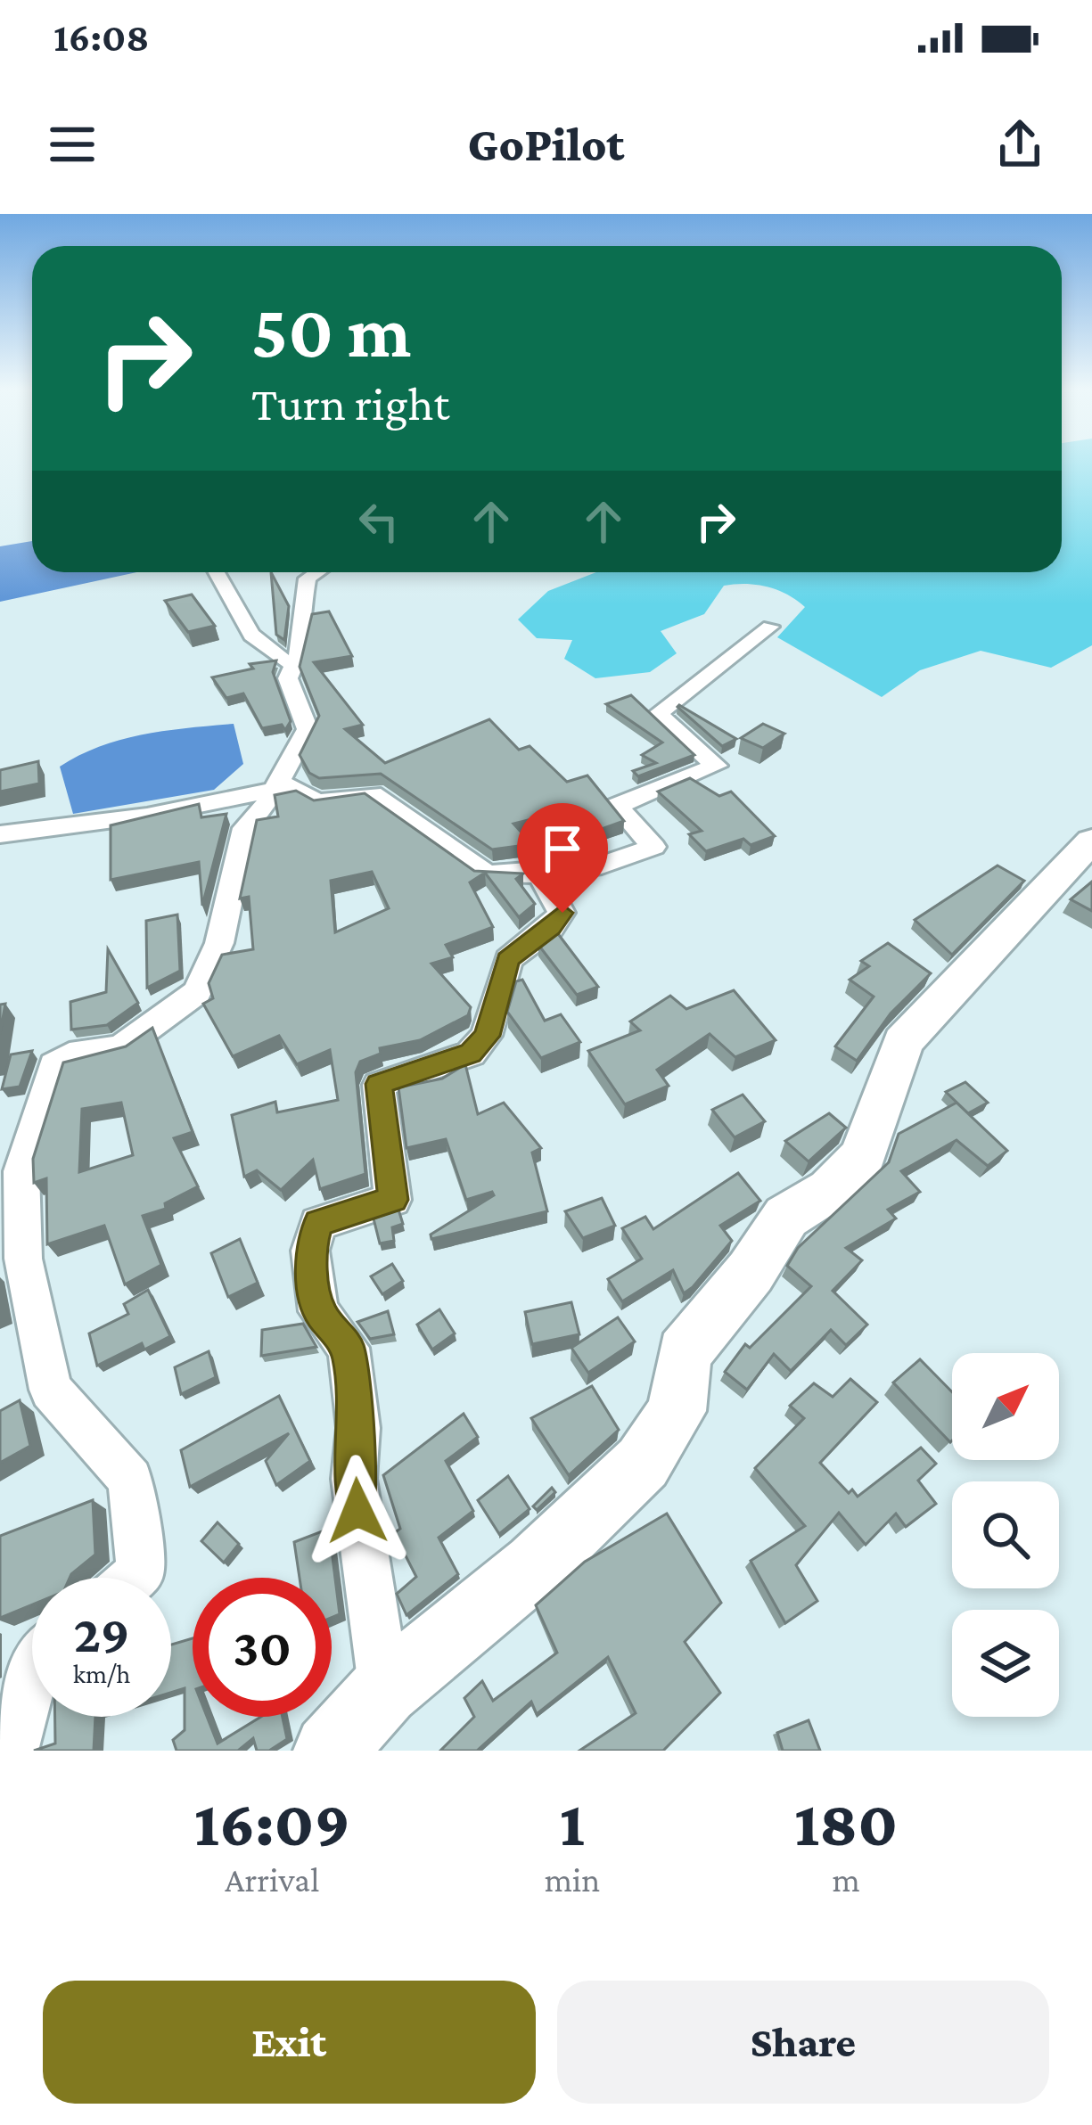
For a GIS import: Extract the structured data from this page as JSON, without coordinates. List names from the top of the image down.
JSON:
{
  "north": "top right",
  "page": {
    "status": "16:08",
    "header": "GoPilot",
    "turn": ["50 m", "Turn right"],
    "speed": "29 km/h",
    "limit": "30",
    "eta": [
      "16:09",
      "Arrival",
      "1",
      "min",
      "180",
      "m"
    ],
    "buttons": ["Exit", "Share"]
  }
}
